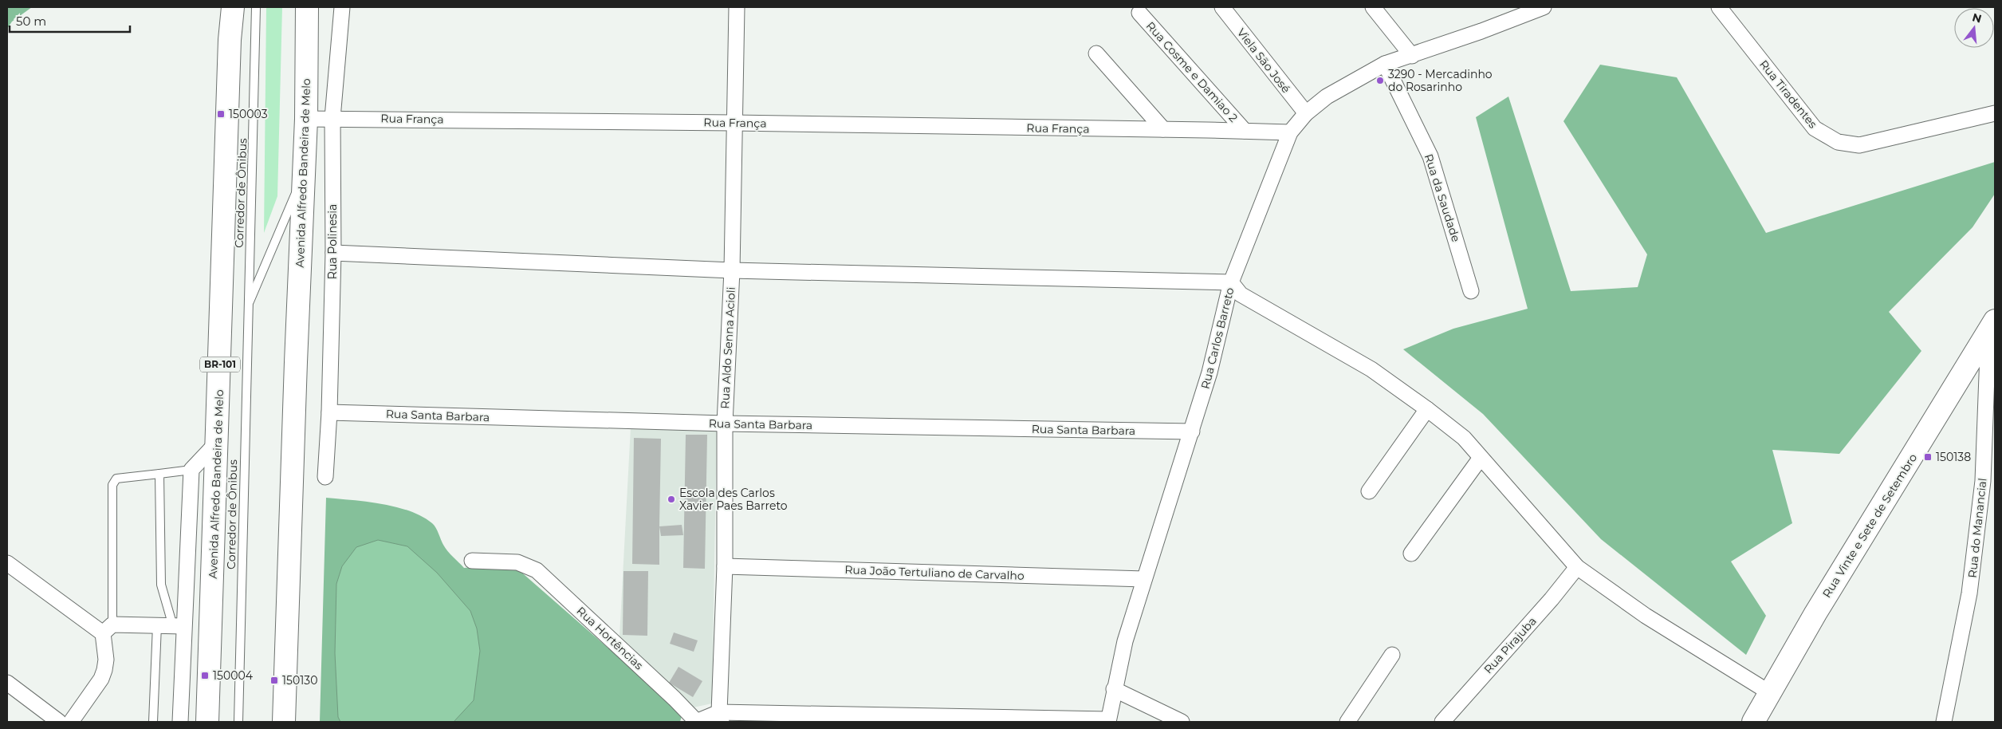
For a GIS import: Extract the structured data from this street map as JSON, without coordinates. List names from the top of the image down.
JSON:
{
  "streets": {
    "main road": ["Avenida Alfredo Bandeira de Melo", "BR-101", "Rua Vinte e Sete de Setembro"],
    "street": [
      "Viela São José",
      "Rua Cosme e Damiao 2",
      "Rua Tiradentes",
      "Rua França",
      "Rua da Saudade",
      "Rua Polinesia",
      "Rua Carlos Barreto",
      "Rua Aldo Senna Acioli",
      "Rua Santa Barbara",
      "Rua do Manancial",
      "Rua João Tertuliano de Carvalho",
      "Rua Hortências",
      "Rua Pirajuba"
    ],
    "lane": ["Corredor de Ônibus"]
  },
  "crossings": [
    ["Viela São José", "Rua Carlos Barreto"],
    ["Rua Cosme e Damiao 2", "Rua França"],
    ["Rua França", "Avenida Alfredo Bandeira de Melo"],
    ["Rua França", "Rua Polinesia"],
    ["Rua França", "Rua Carlos Barreto"],
    ["Rua França", "Rua Aldo Senna Acioli"],
    ["Avenida Alfredo Bandeira de Melo", "Corredor de Ônibus"],
    ["Rua da Saudade", "Rua Carlos Barreto"],
    ["Rua Polinesia", "Rua Santa Barbara"],
    ["Rua Carlos Barreto", "Rua Santa Barbara"],
    ["Rua Carlos Barreto", "Rua João Tertuliano de Carvalho"],
    ["Rua Aldo Senna Acioli", "Rua Santa Barbara"],
    ["Rua Aldo Senna Acioli", "Rua João Tertuliano de Carvalho"],
    ["Rua Vinte e Sete de Setembro", "Rua do Manancial"]
  ],
  "places": {
    "other": ["3290 - Mercadinho do Rosarinho", "Escola des Carlos Xavier Paes Barreto"],
    "transit": [
      "150003",
      "150138",
      "150004",
      "150130"
    ]
  },
  "scale_bar": "50 m",
  "north": "top"
}
